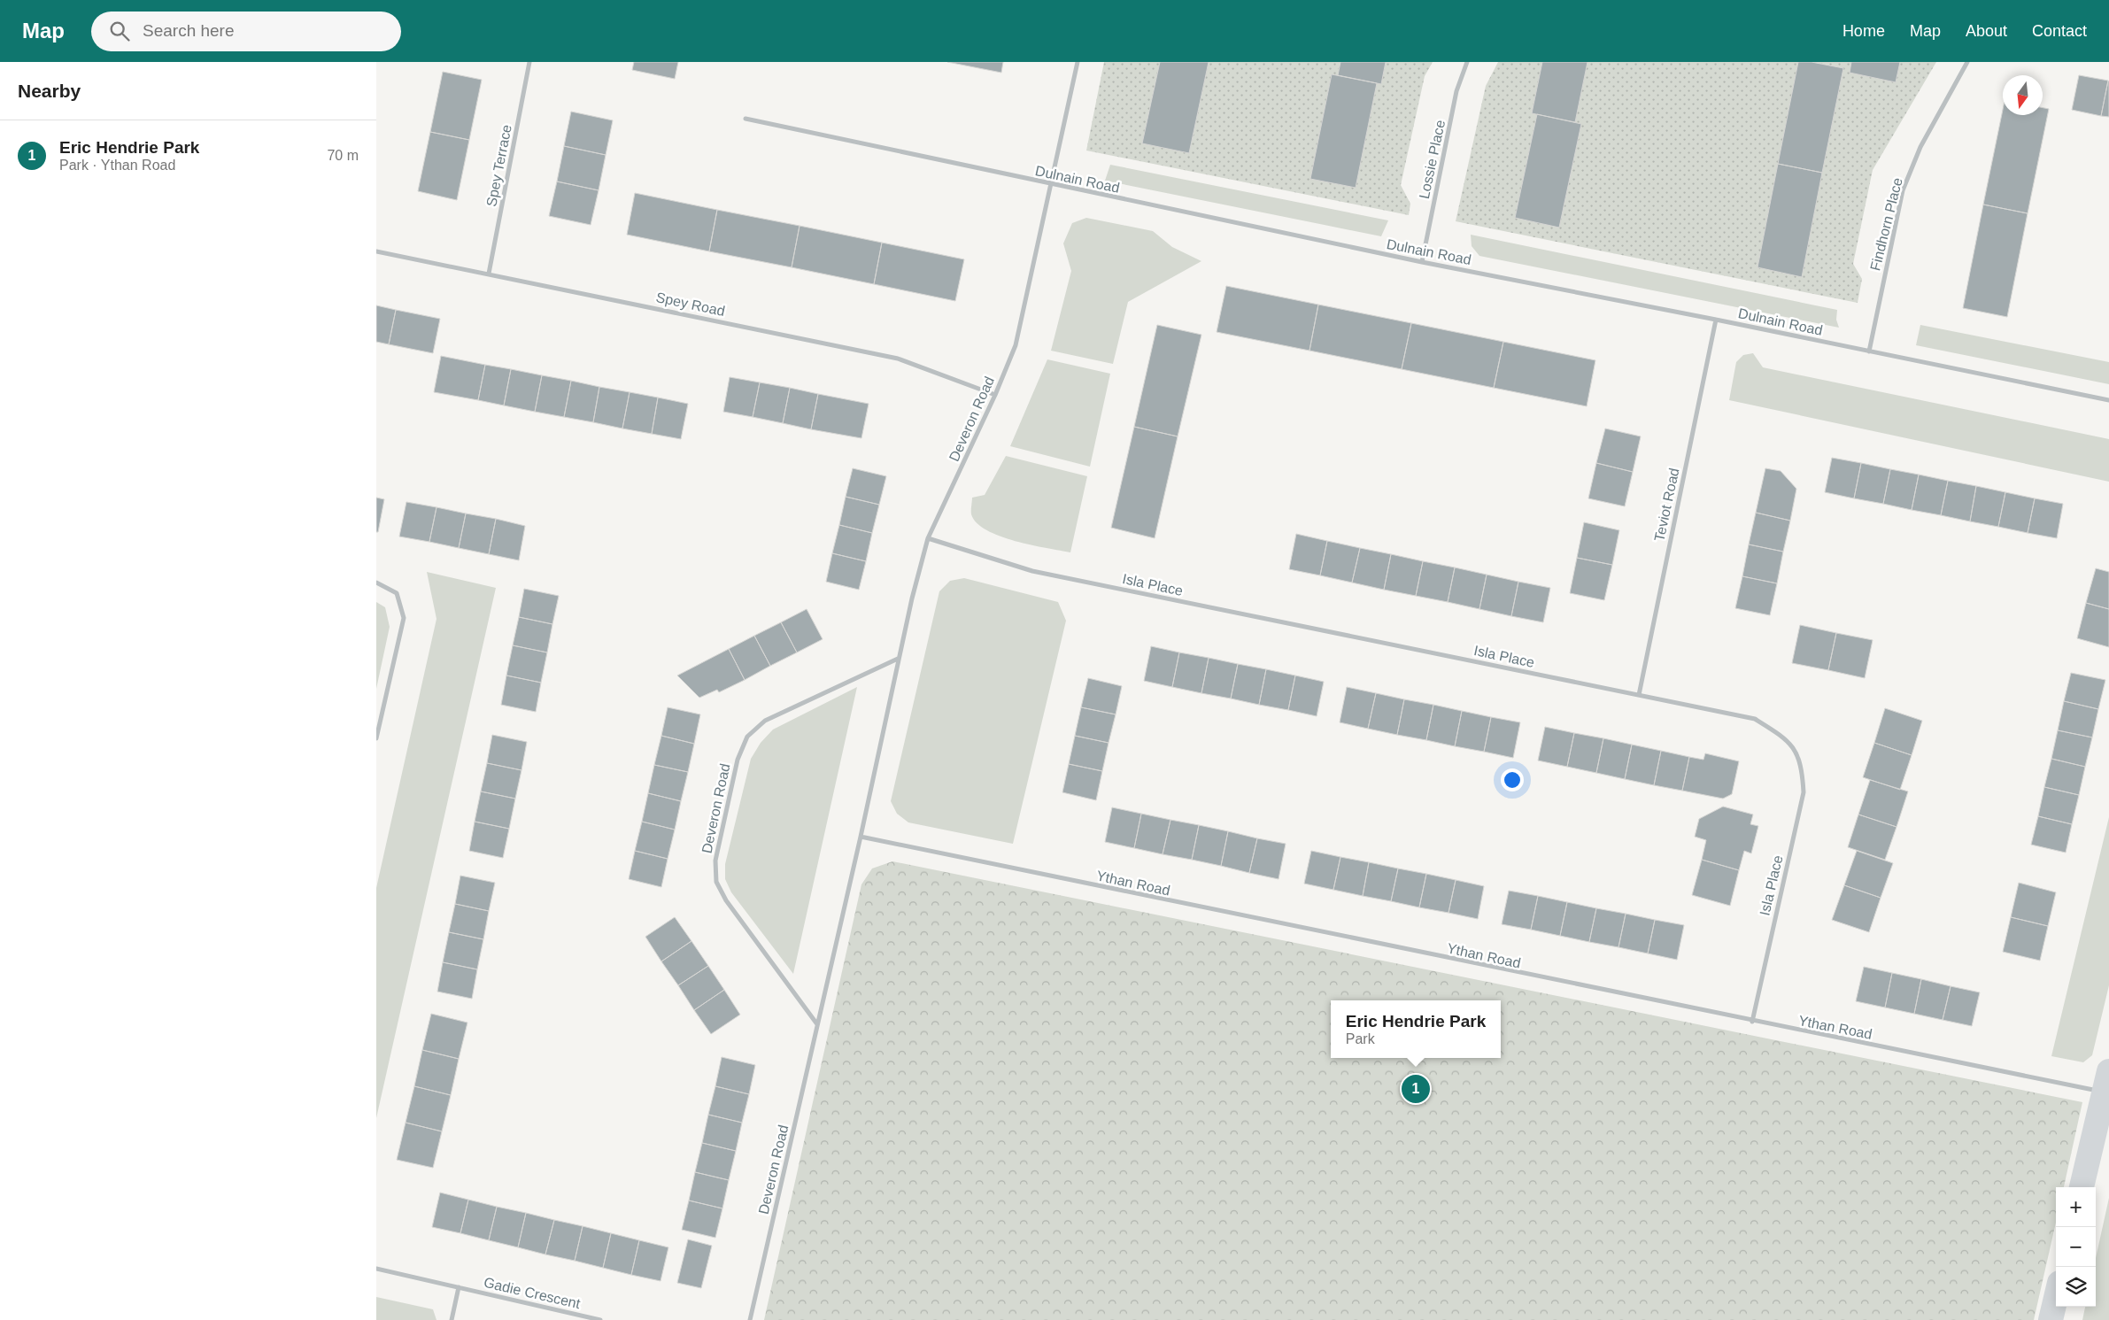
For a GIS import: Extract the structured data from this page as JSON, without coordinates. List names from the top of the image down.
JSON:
{
  "streets": {
    "street": [
      "Lossie Place",
      "Spey Terrace",
      "Dulnain Road",
      "Findhorn Place",
      "Spey Road",
      "Deveron Road",
      "Teviot Road",
      "Isla Place",
      "Ythan Road",
      "Gadie Crescent"
    ]
  },
  "crossings": [
    ["Lossie Place", "Dulnain Road"],
    ["Spey Terrace", "Spey Road"],
    ["Dulnain Road", "Findhorn Place"],
    ["Dulnain Road", "Deveron Road"],
    ["Dulnain Road", "Teviot Road"],
    ["Spey Road", "Deveron Road"],
    ["Deveron Road", "Isla Place"],
    ["Deveron Road", "Ythan Road"],
    ["Teviot Road", "Isla Place"],
    ["Isla Place", "Ythan Road"]
  ],
  "north": "bottom",
  "page": {
    "header": "Map",
    "search": "Search here",
    "nav": [
      "Home",
      "Map",
      "About",
      "Contact"
    ],
    "heading": "Nearby",
    "list": [
      {
        "mark": "1",
        "name": "Eric Hendrie Park",
        "note": "Park · Ythan Road",
        "value": "70 m"
      }
    ],
    "popup": ["Eric Hendrie Park", "Park"],
    "pins": "1",
    "map_buttons": ["+", "−"]
  }
}
